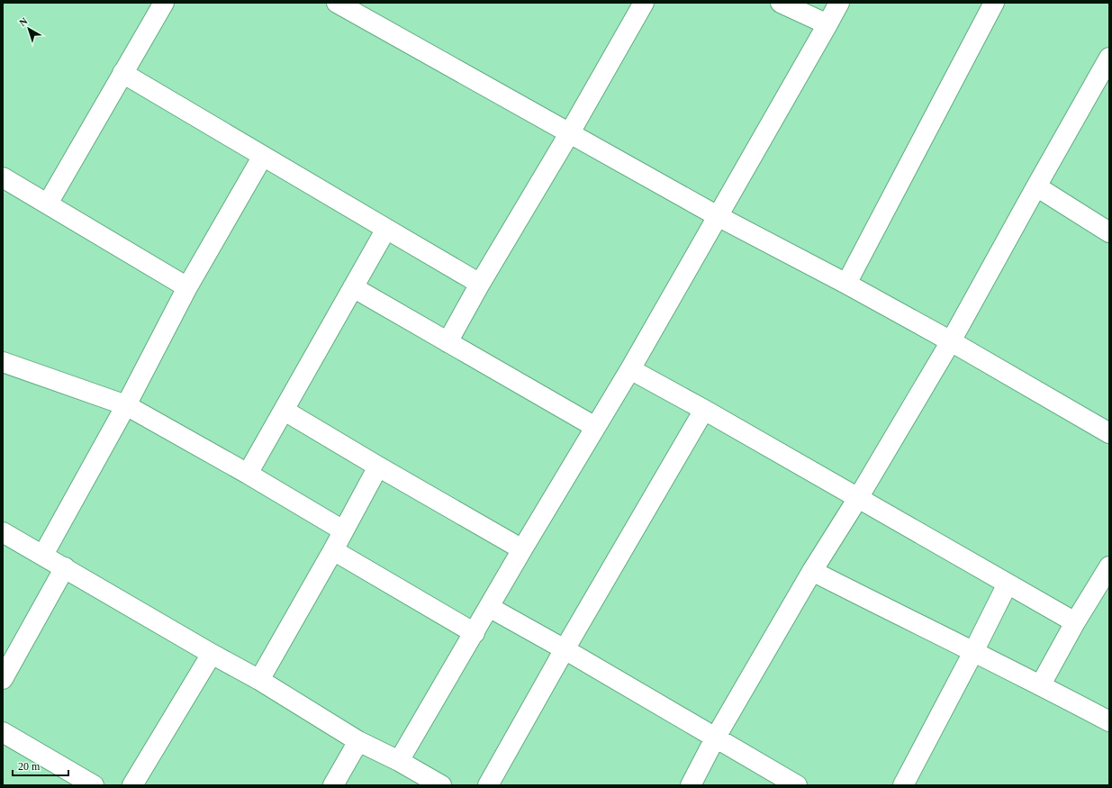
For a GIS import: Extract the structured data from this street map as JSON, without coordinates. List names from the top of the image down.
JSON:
{
  "scale_bar": "20 m",
  "north": "top left"
}
